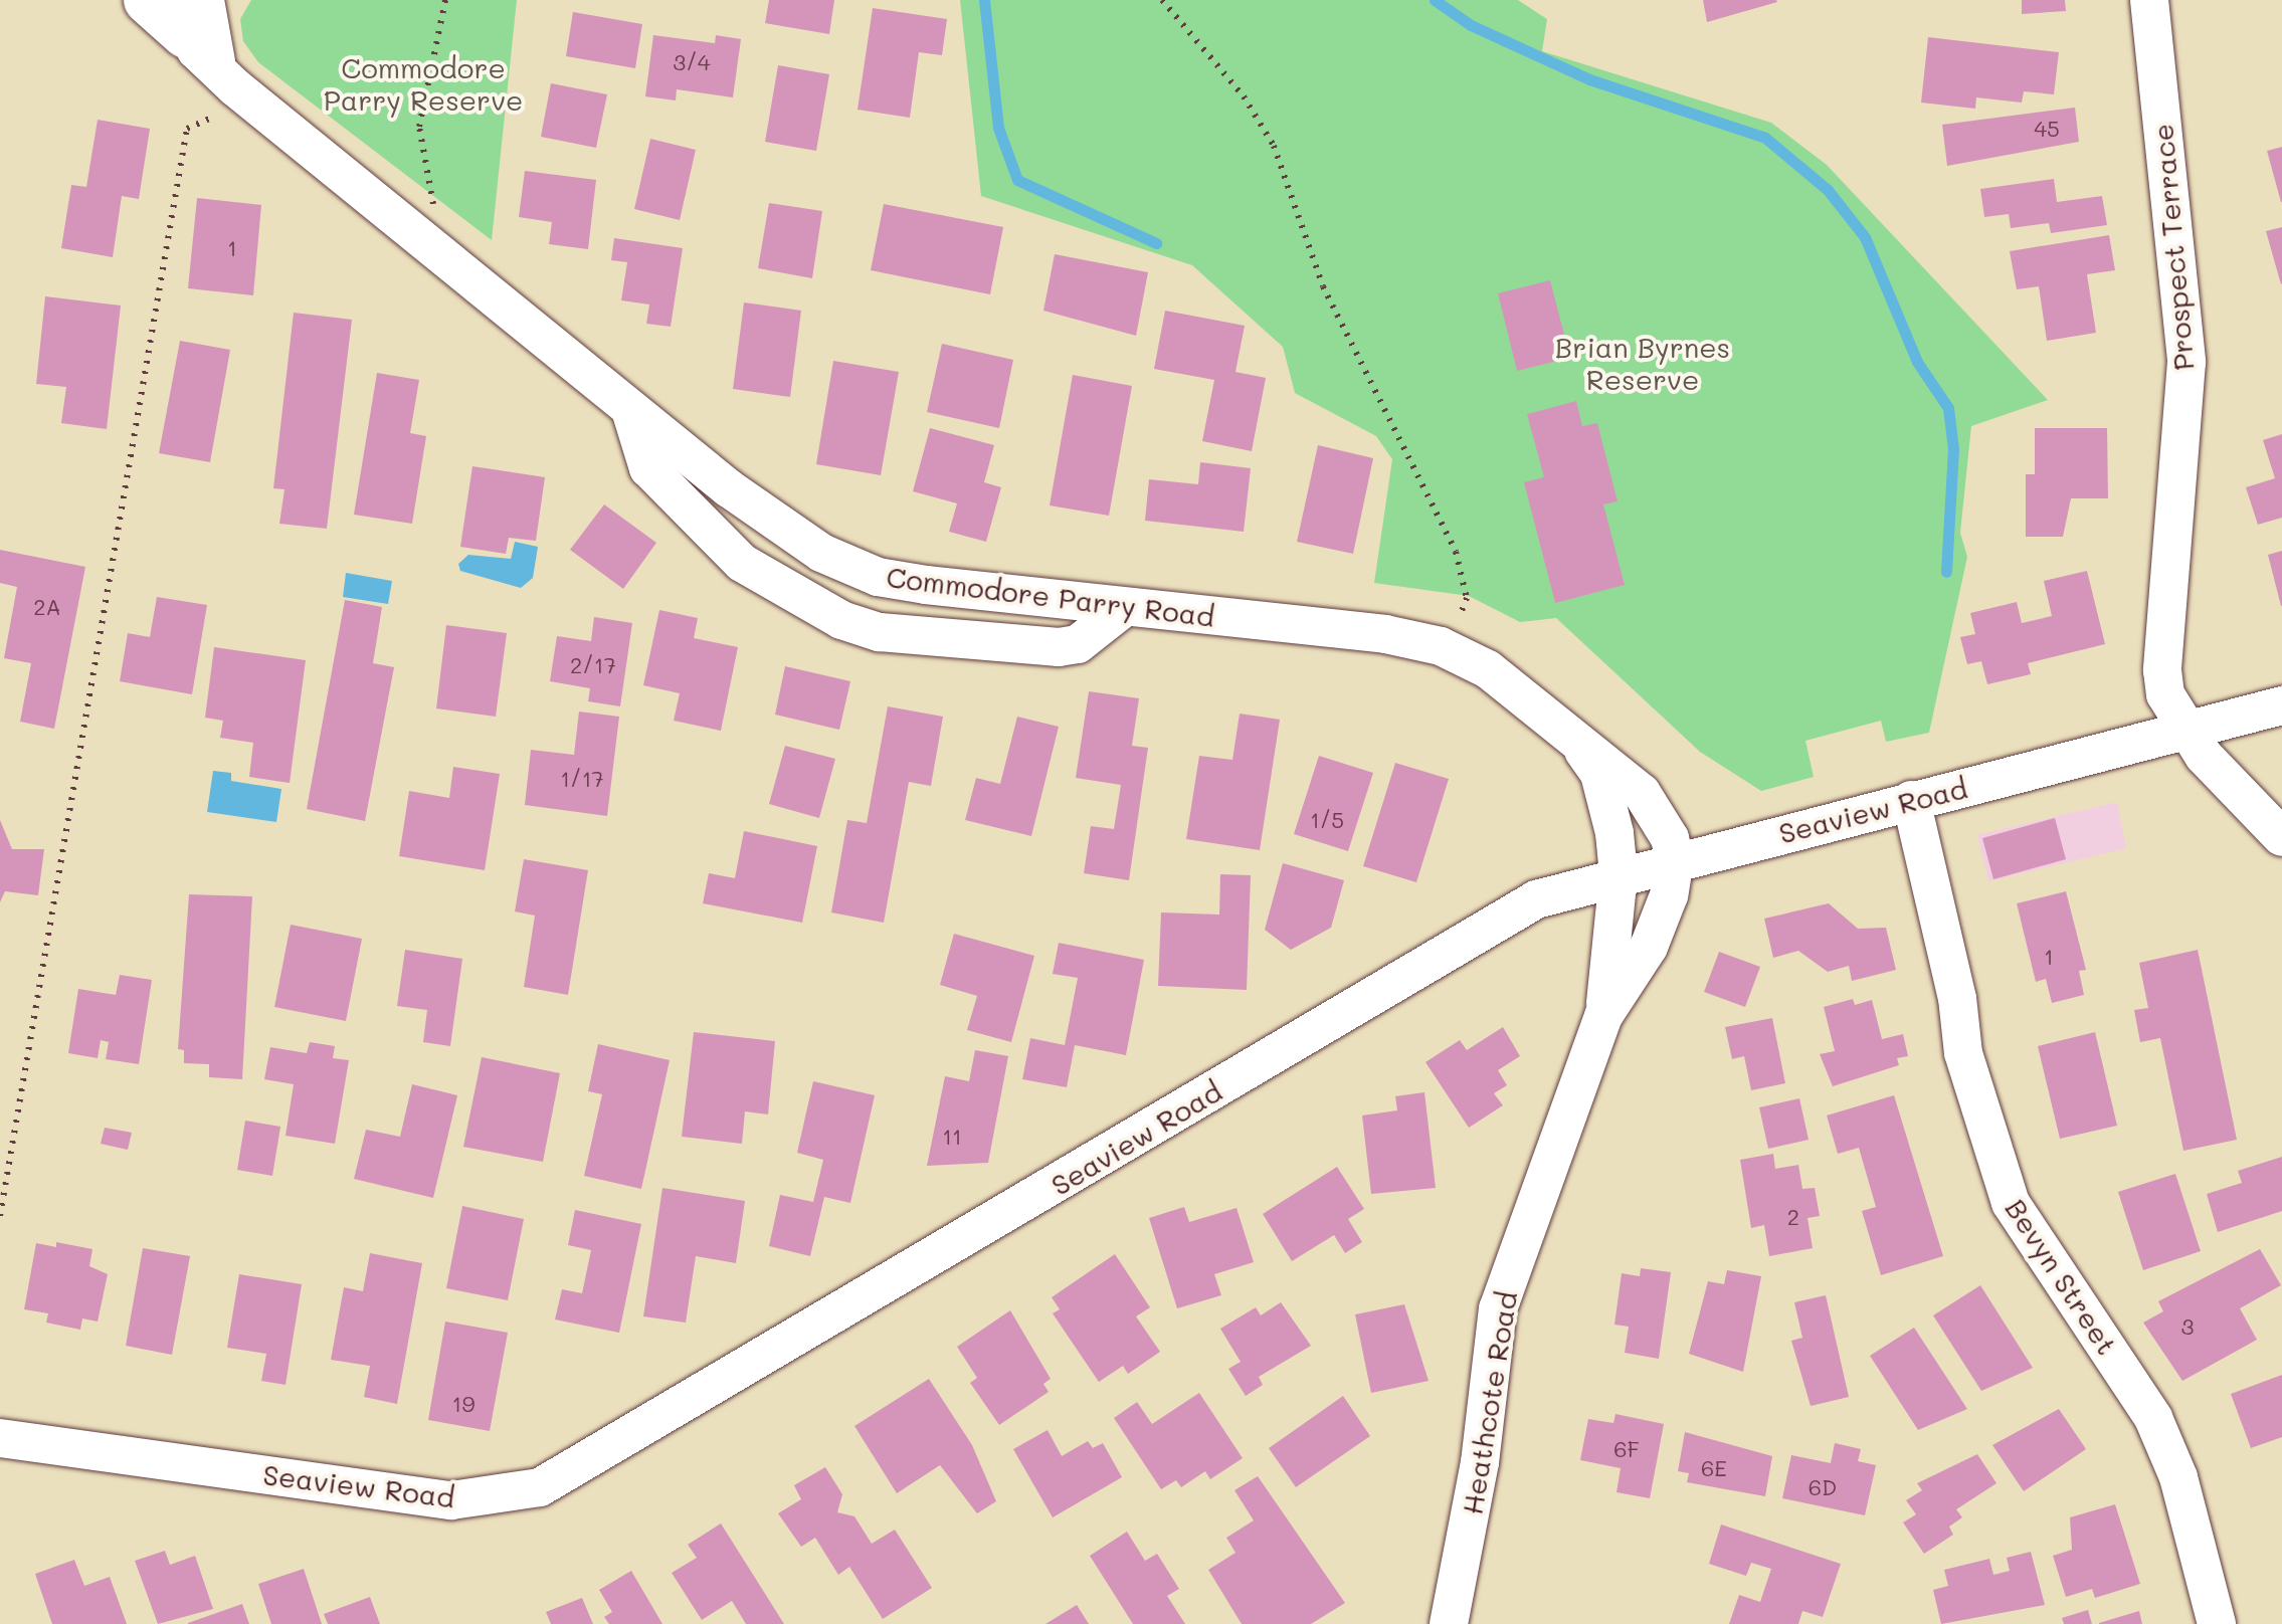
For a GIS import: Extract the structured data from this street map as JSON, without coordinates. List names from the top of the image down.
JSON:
{
  "streets": {
    "street": [
      "Prospect Terrace",
      "Commodore Parry Road",
      "Seaview Road",
      "Bevyn Street",
      "Heathcote Road"
    ]
  },
  "crossings": [
    ["Prospect Terrace", "Seaview Road"],
    ["Commodore Parry Road", "Seaview Road"],
    ["Commodore Parry Road", "Heathcote Road"],
    ["Seaview Road", "Bevyn Street"],
    ["Seaview Road", "Heathcote Road"]
  ],
  "parks": ["Commodore Parry Reserve", "Brian Byrnes Reserve"],
  "house_numbers": [
    "3/4",
    "45",
    "1",
    "2A",
    "2/17",
    "1/17",
    "1/5",
    "1",
    "11",
    "2",
    "3",
    "19",
    "6F",
    "6E",
    "6D"
  ]
}
